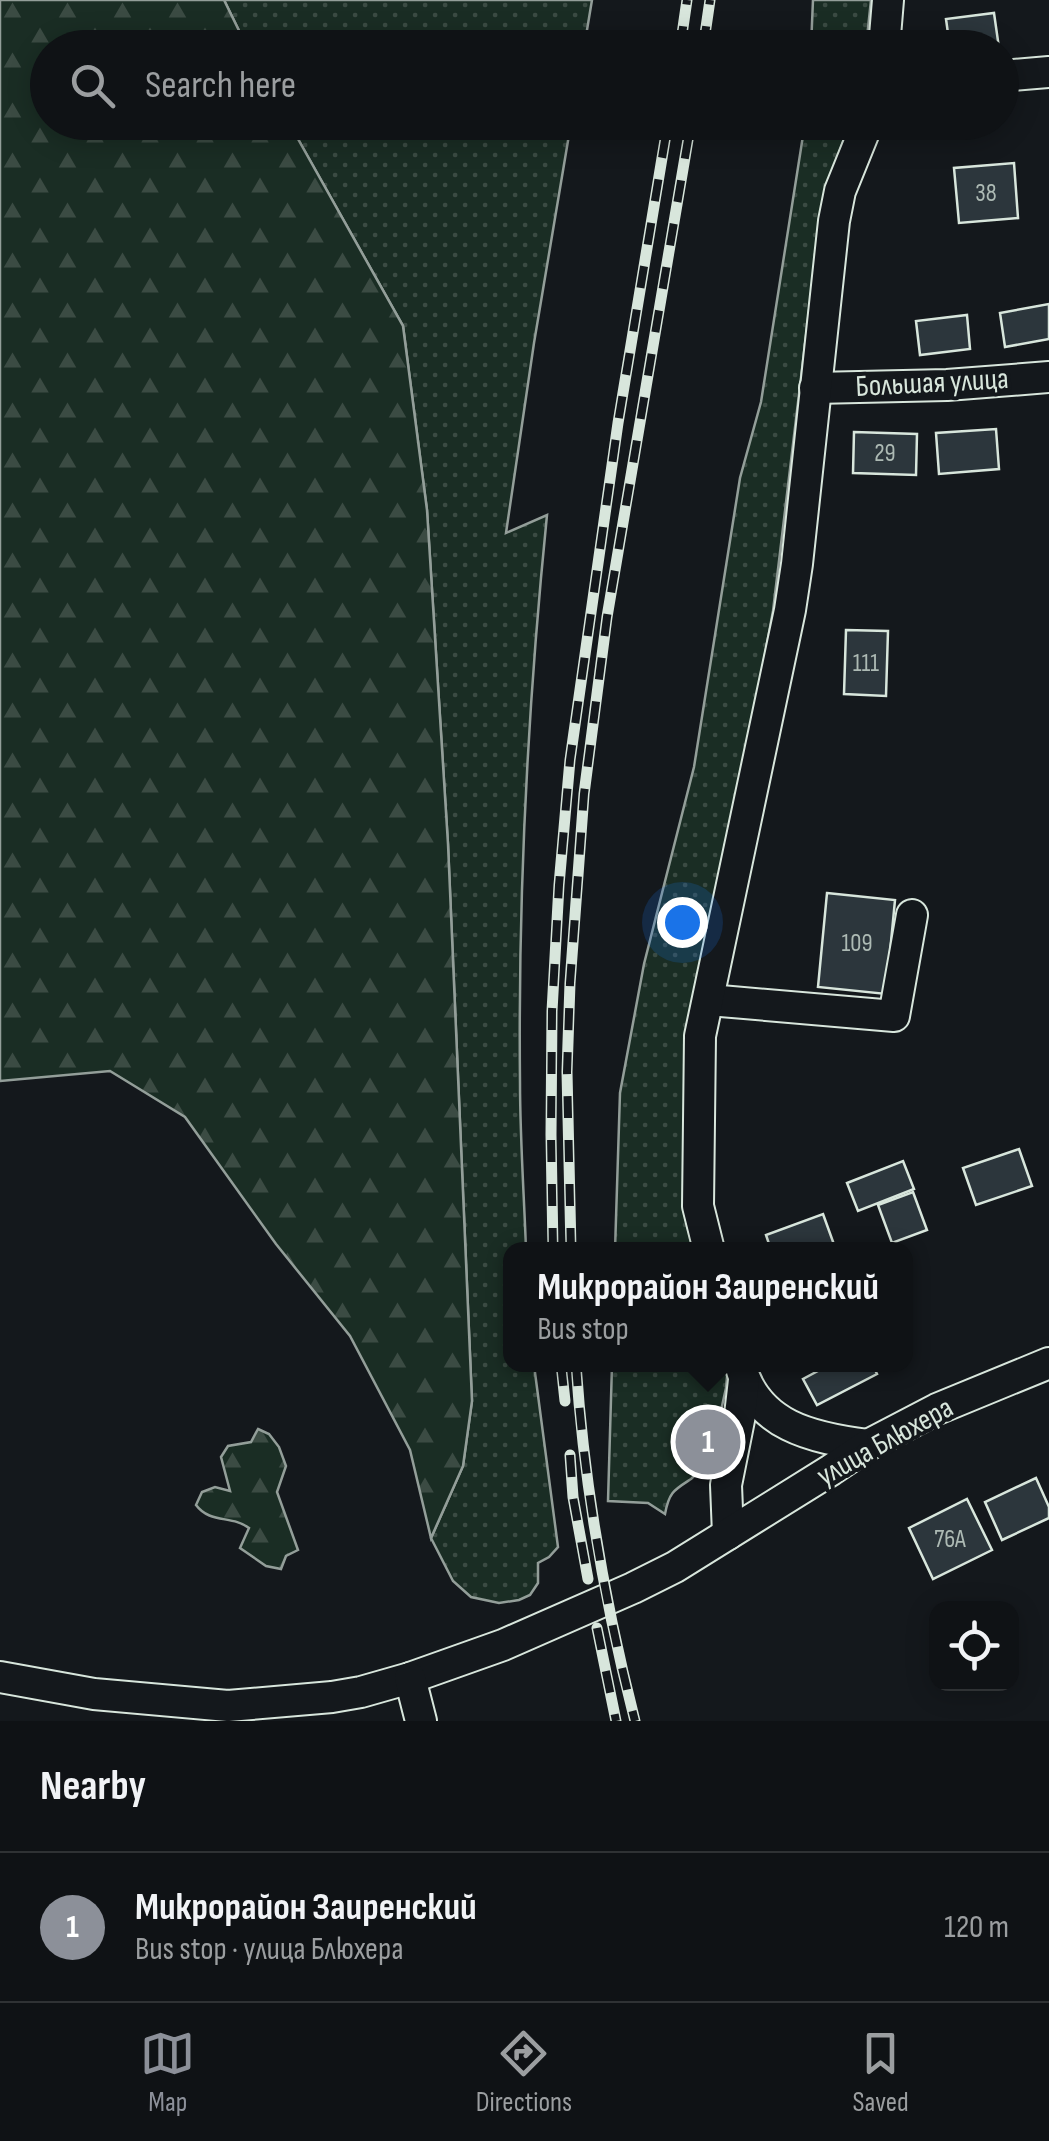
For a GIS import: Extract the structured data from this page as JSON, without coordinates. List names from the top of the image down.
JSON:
{
  "streets": {
    "street": ["Большая улица", "улица Блюхера"]
  },
  "house_numbers": [
    "38",
    "29",
    "111",
    "109",
    "76А"
  ],
  "page": {
    "search": "Search here",
    "popup": ["Микрорайон Заиренский", "Bus stop"],
    "pins": "1",
    "heading": "Nearby",
    "list": [
      {
        "mark": "1",
        "name": "Микрорайон Заиренский",
        "note": "Bus stop · улица Блюхера",
        "value": "120 m"
      }
    ],
    "nav": ["Map", "Directions", "Saved"]
  }
}
